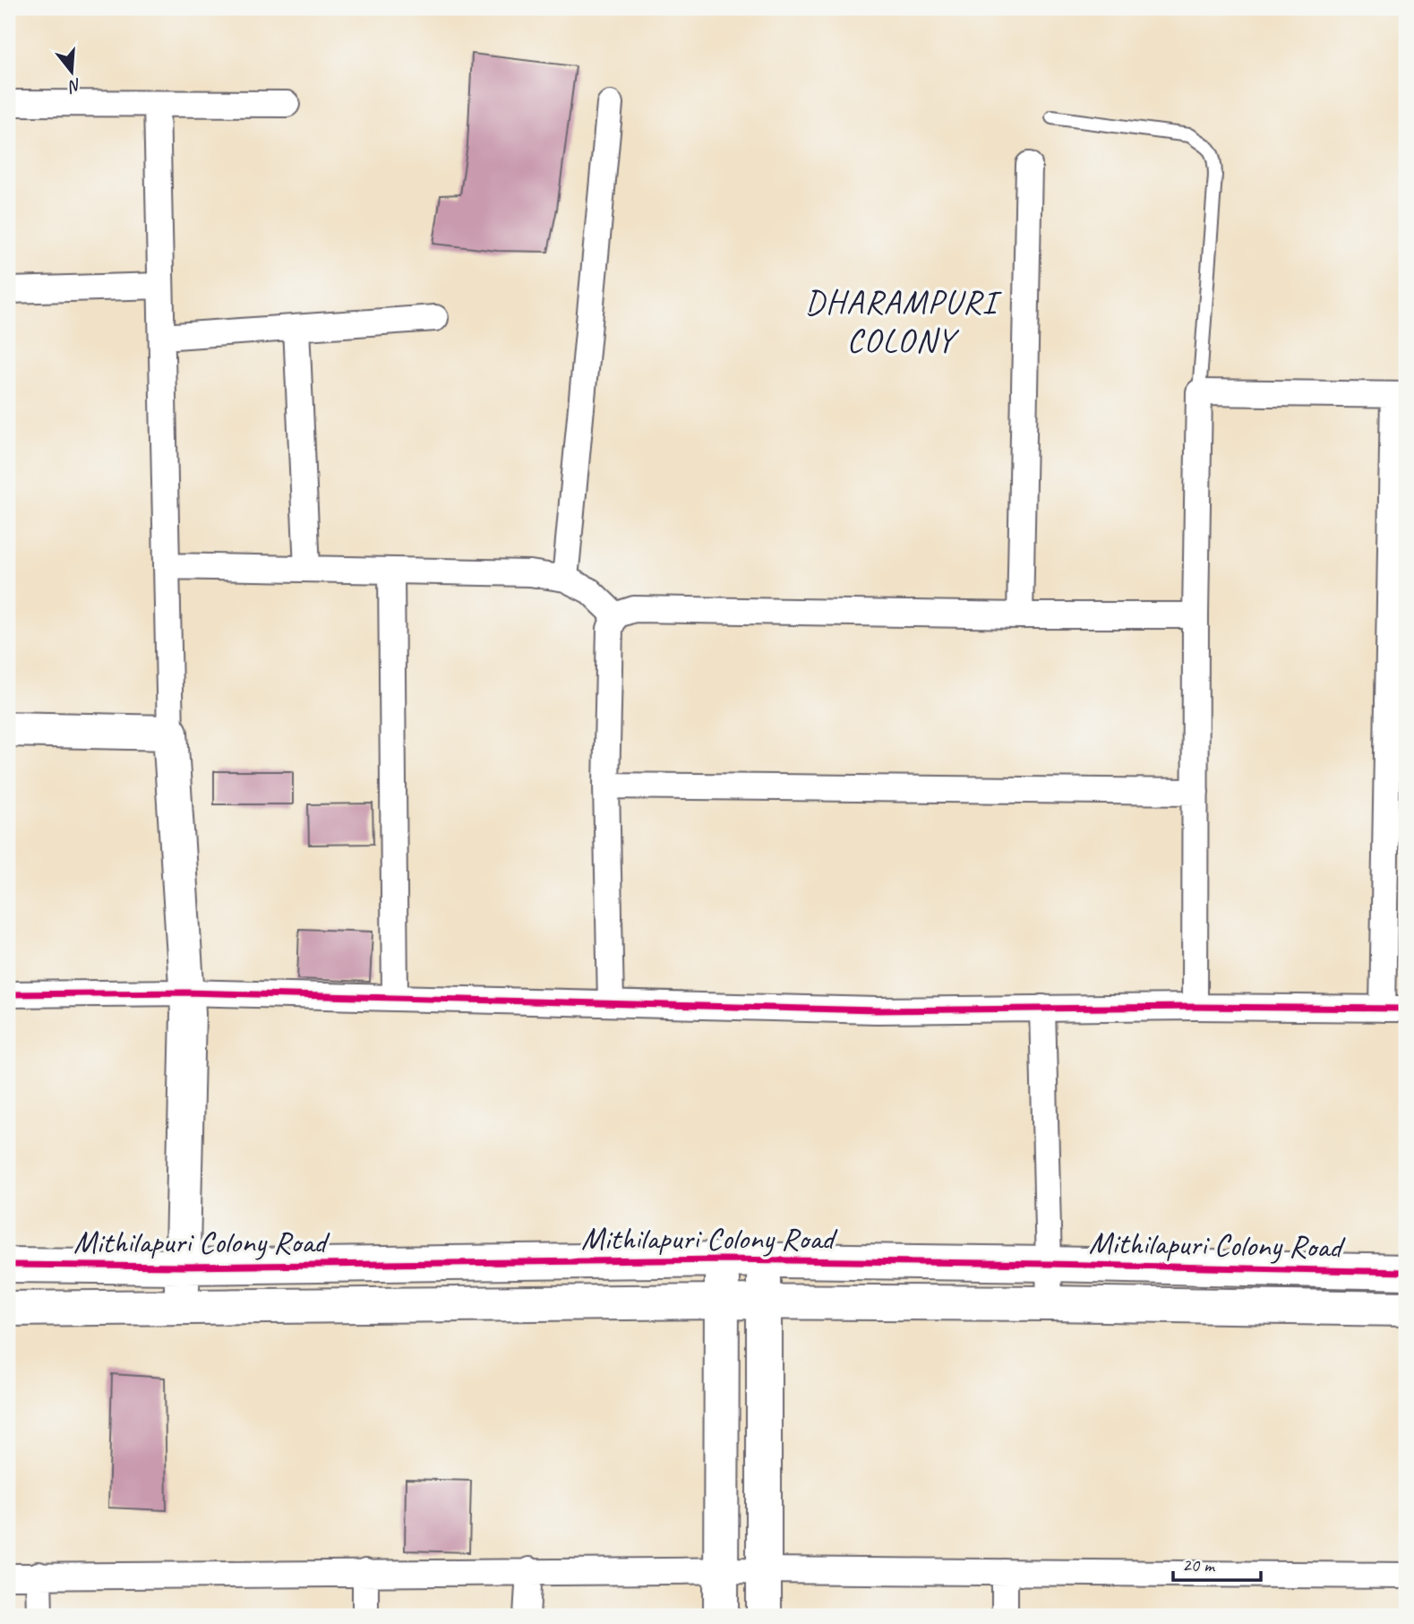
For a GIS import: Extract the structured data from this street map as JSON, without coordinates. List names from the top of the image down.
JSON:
{
  "streets": {
    "street": ["Mithilapuri Colony Road"]
  },
  "districts": ["DHARAMPURI COLONY"],
  "scale_bar": "20 m",
  "north": "bottom"
}
